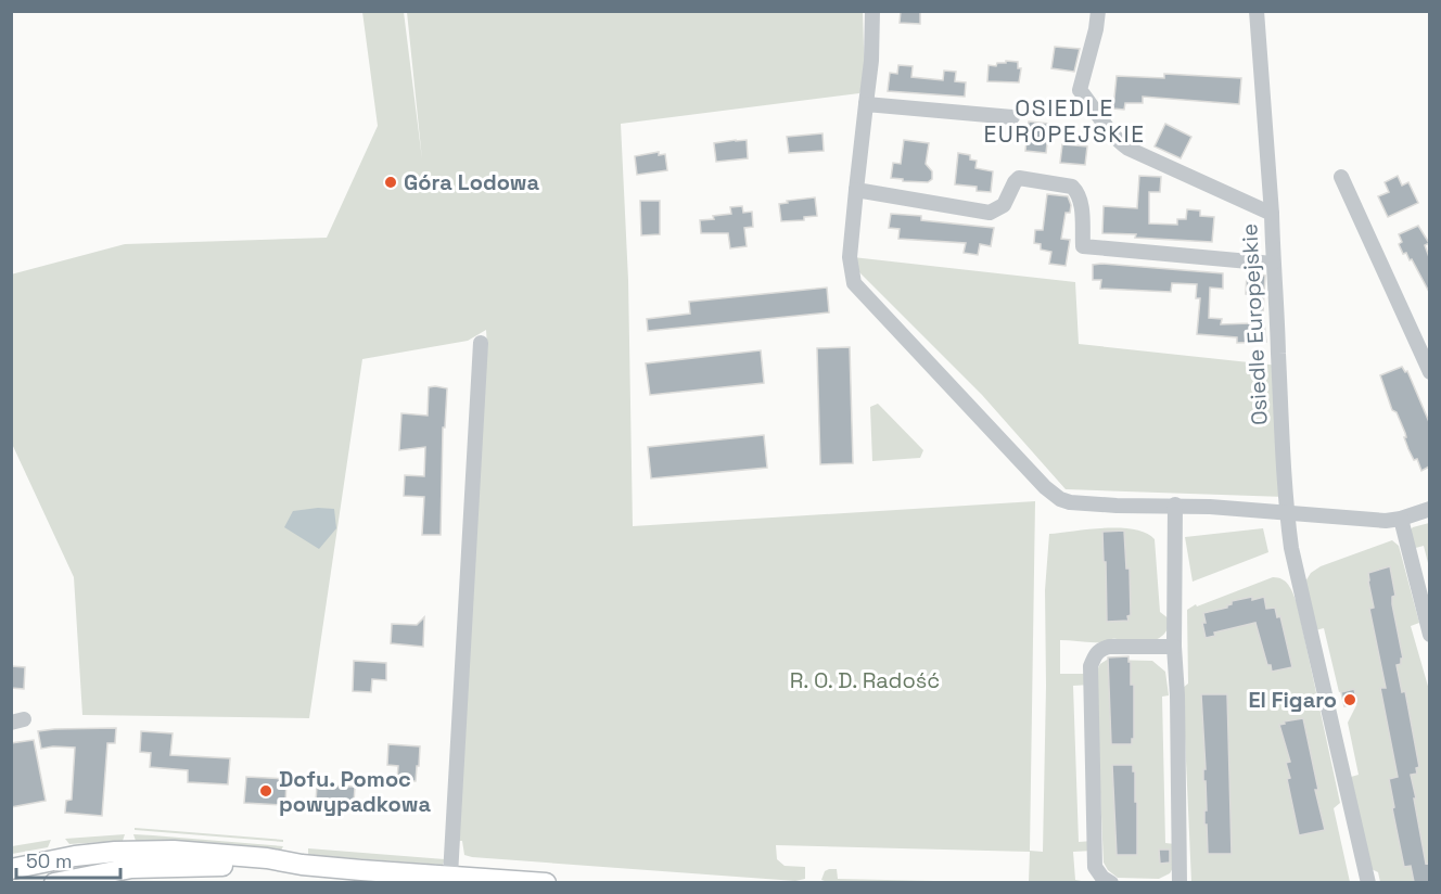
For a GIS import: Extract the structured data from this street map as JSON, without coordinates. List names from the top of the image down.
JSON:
{
  "streets": {
    "street": ["Osiedle Europejskie"]
  },
  "districts": ["OSIEDLE EUROPEJSKIE"],
  "parks": ["R. O. D. Radość"],
  "places": ["Góra Lodowa", "El Figaro", "Dofu. Pomoc powypadkowa"],
  "scale_bar": "50 m"
}
